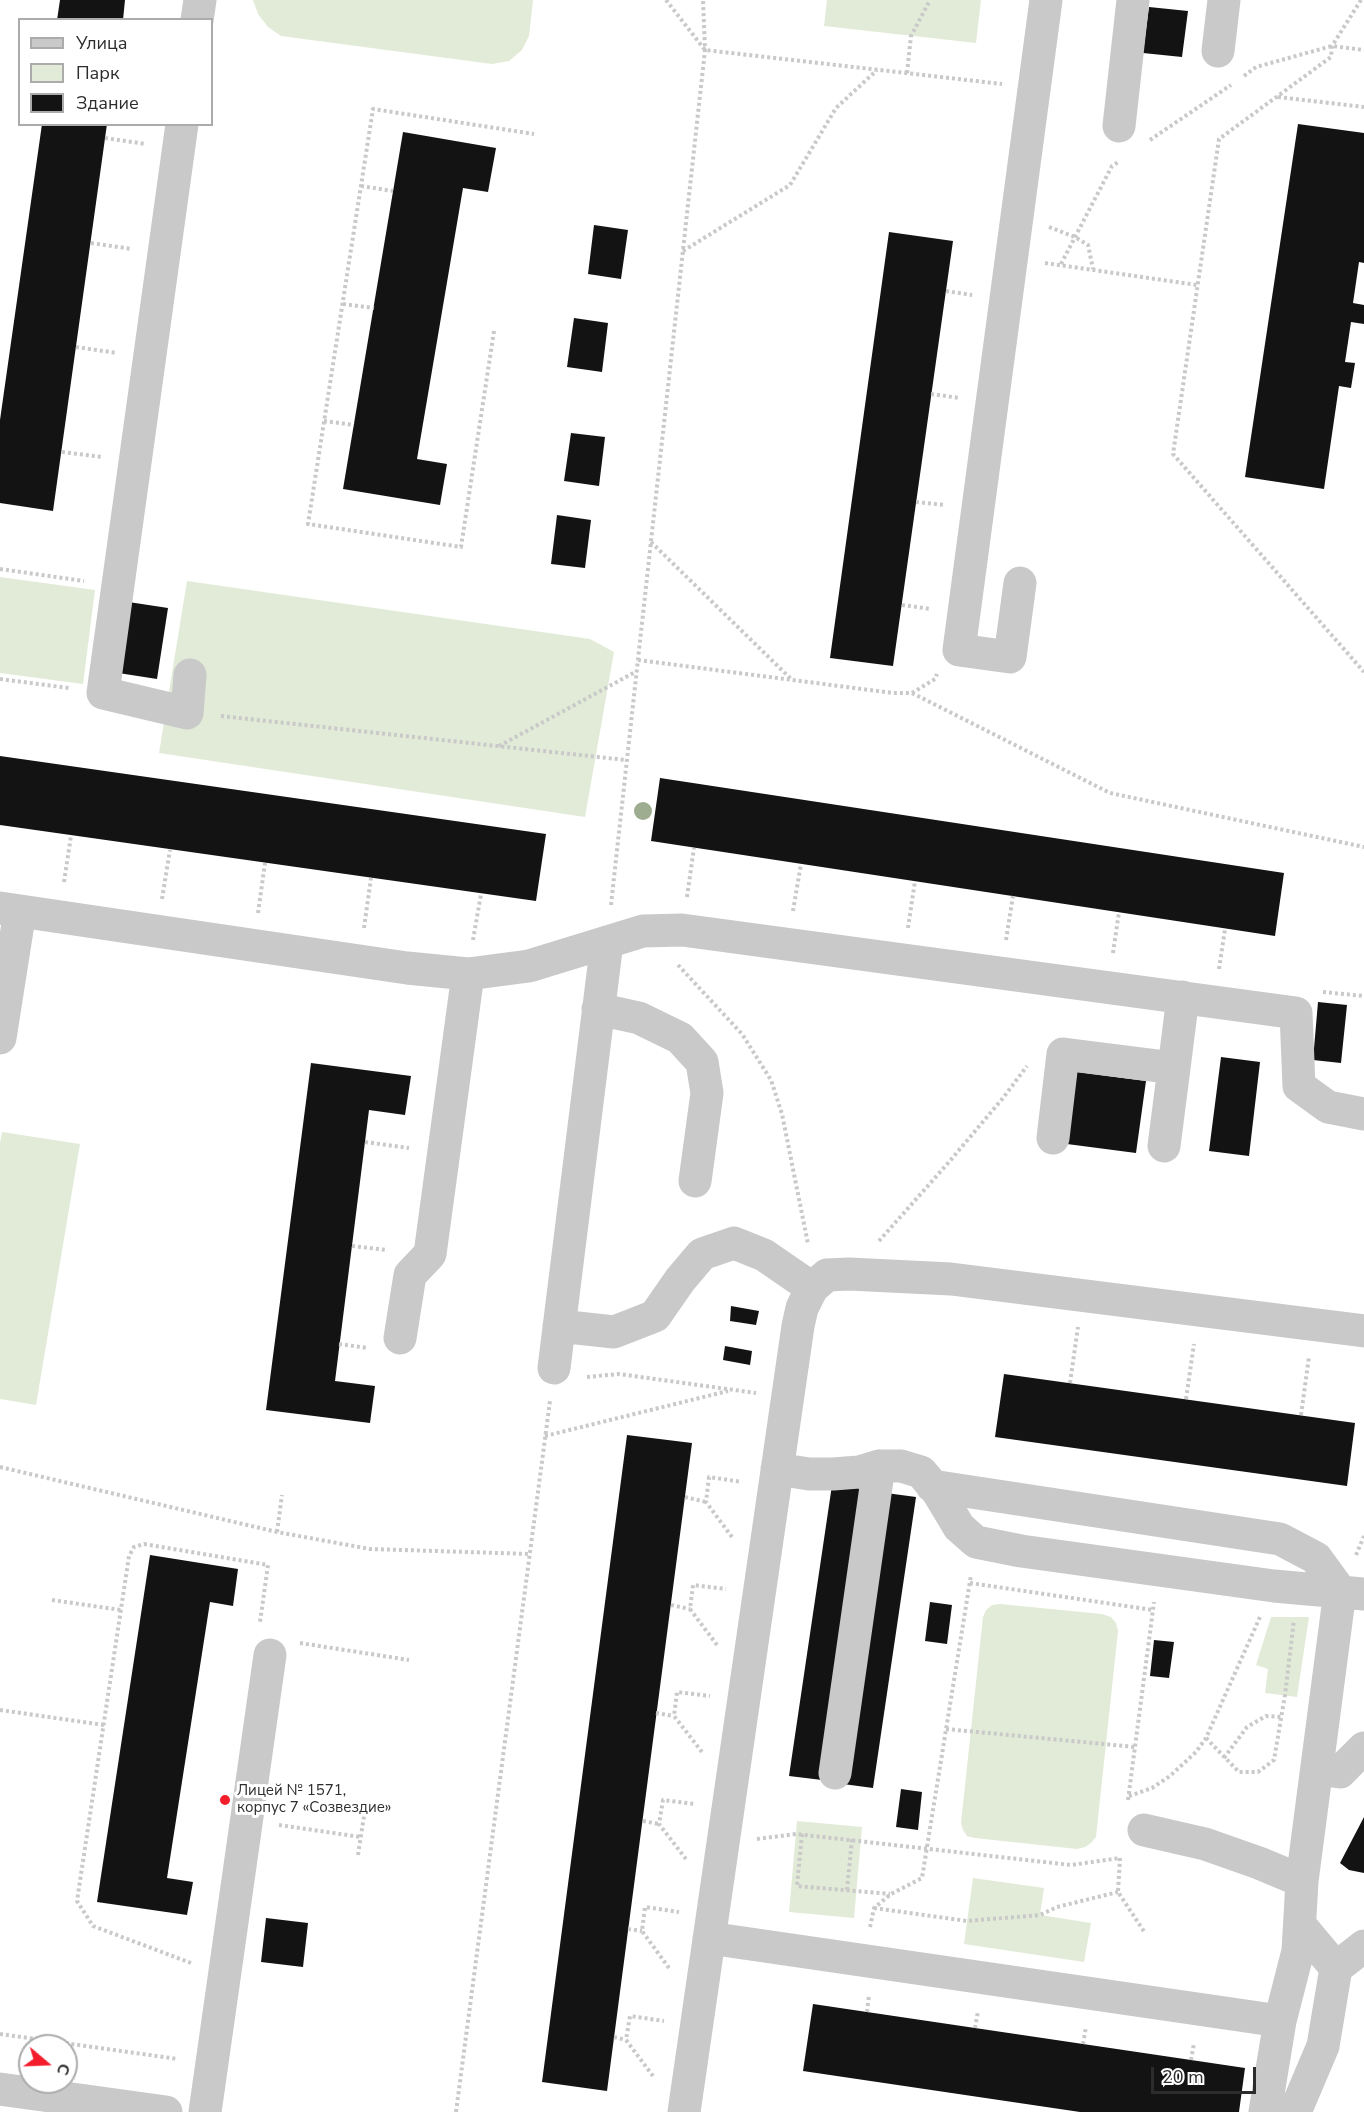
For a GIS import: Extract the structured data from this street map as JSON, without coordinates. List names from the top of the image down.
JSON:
{
  "places": ["Лицей № 1571, корпус 7 «Созвездие»"],
  "legend": ["Улица", "Парк", "Здание"],
  "scale_bar": "20 m",
  "north": "right"
}
